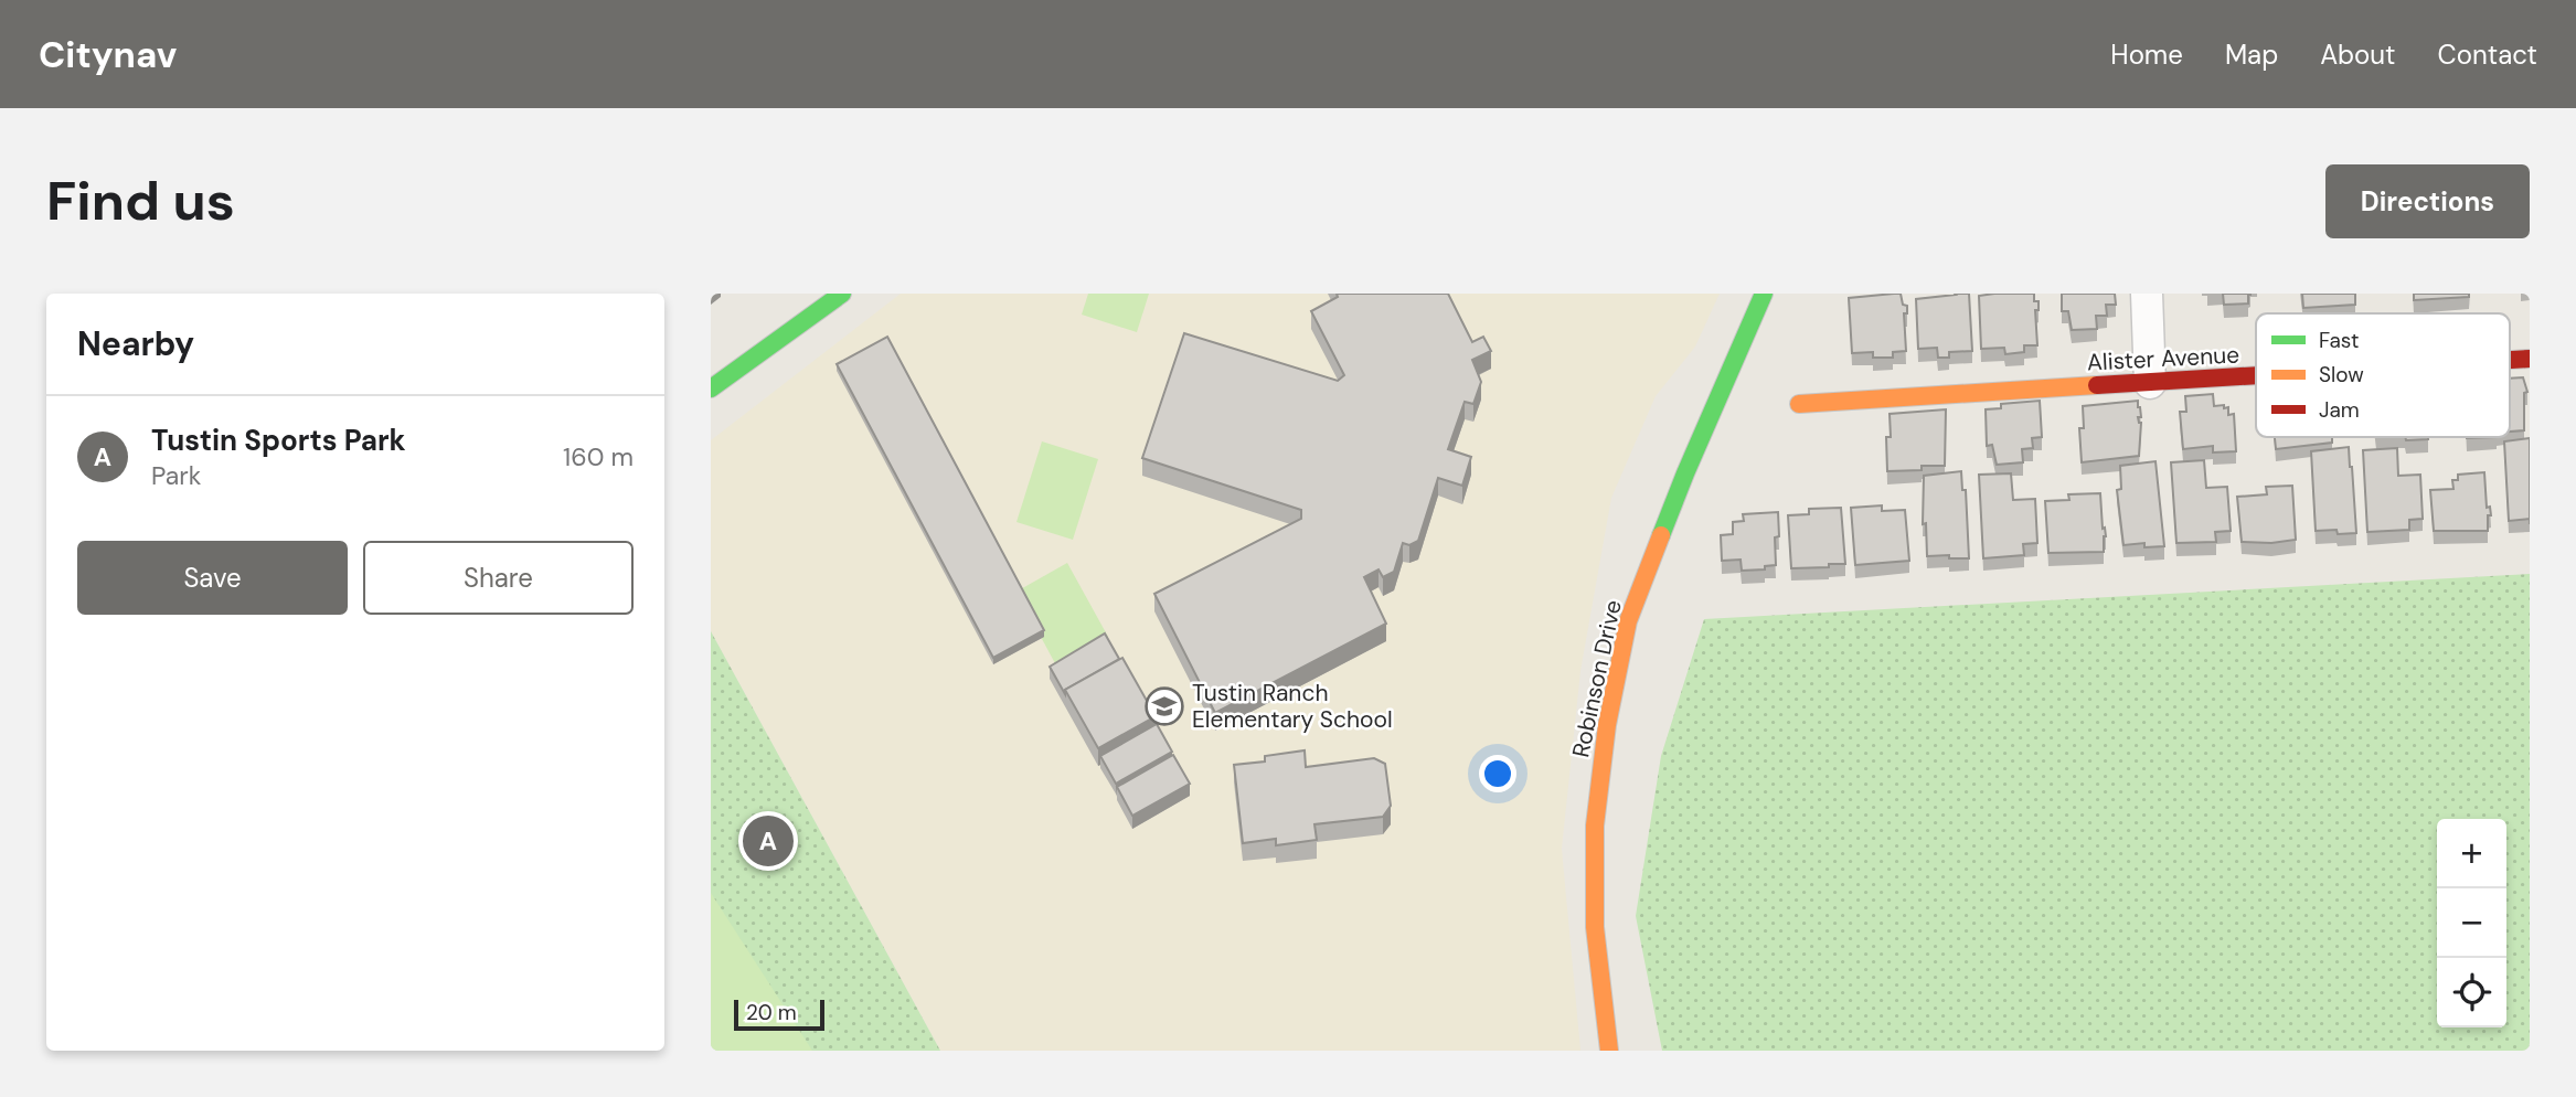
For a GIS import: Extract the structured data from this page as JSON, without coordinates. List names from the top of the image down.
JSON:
{
  "streets": {
    "street": ["Alister Avenue", "Robinson Drive"]
  },
  "places": {
    "school or university": ["Tustin Ranch Elementary School"]
  },
  "legend": ["Fast", "Slow", "Jam"],
  "scale_bar": "20 m",
  "page": {
    "header": "Citynav",
    "nav": [
      "Home",
      "Map",
      "About",
      "Contact"
    ],
    "buttons": [
      "Directions",
      ["Save", "Share"]
    ],
    "title": "Find us",
    "heading": "Nearby",
    "list": [
      {
        "mark": "A",
        "name": "Tustin Sports Park",
        "note": "Park",
        "value": "160 m"
      }
    ],
    "pins": "A",
    "map_buttons": ["+", "−"],
    "scale": "20 m"
  }
}
